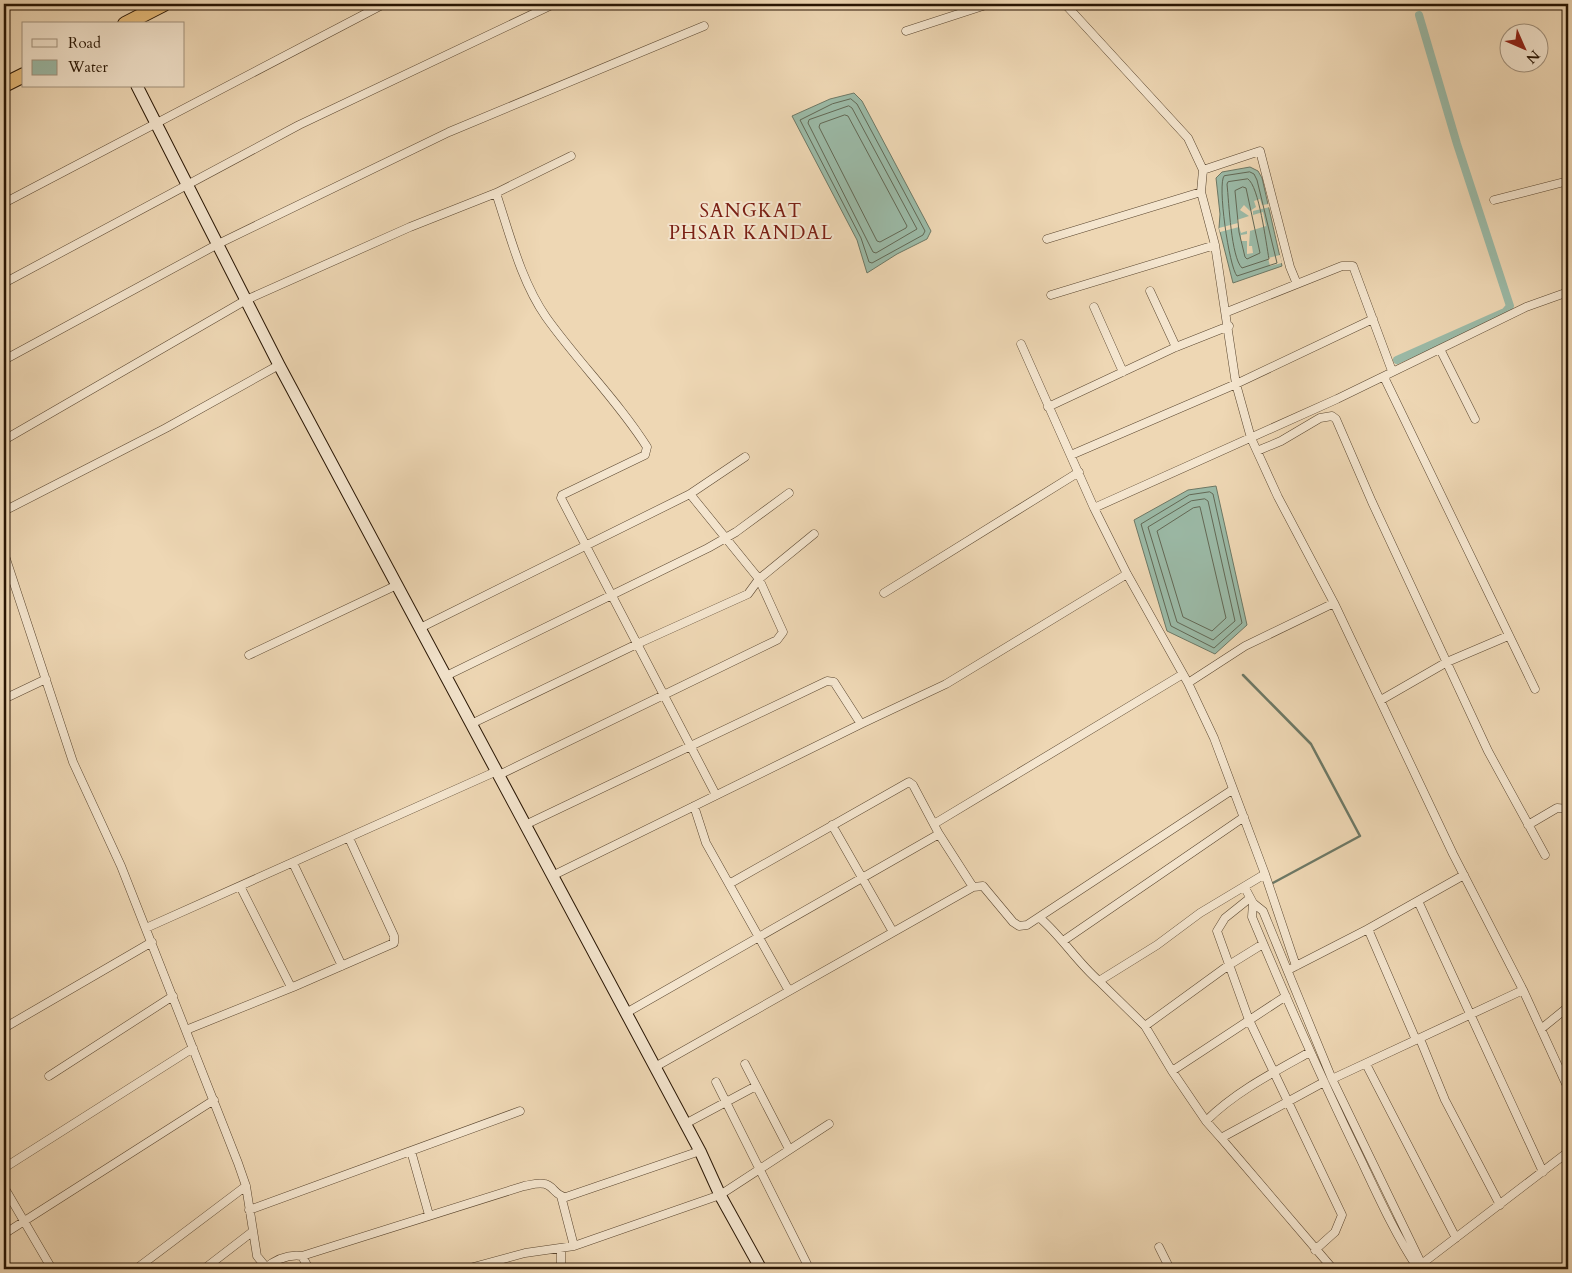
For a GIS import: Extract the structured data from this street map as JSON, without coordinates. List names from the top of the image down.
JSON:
{
  "districts": ["SANGKAT PHSAR KANDAL"],
  "legend": ["Road", "Water"],
  "north": "bottom right"
}
